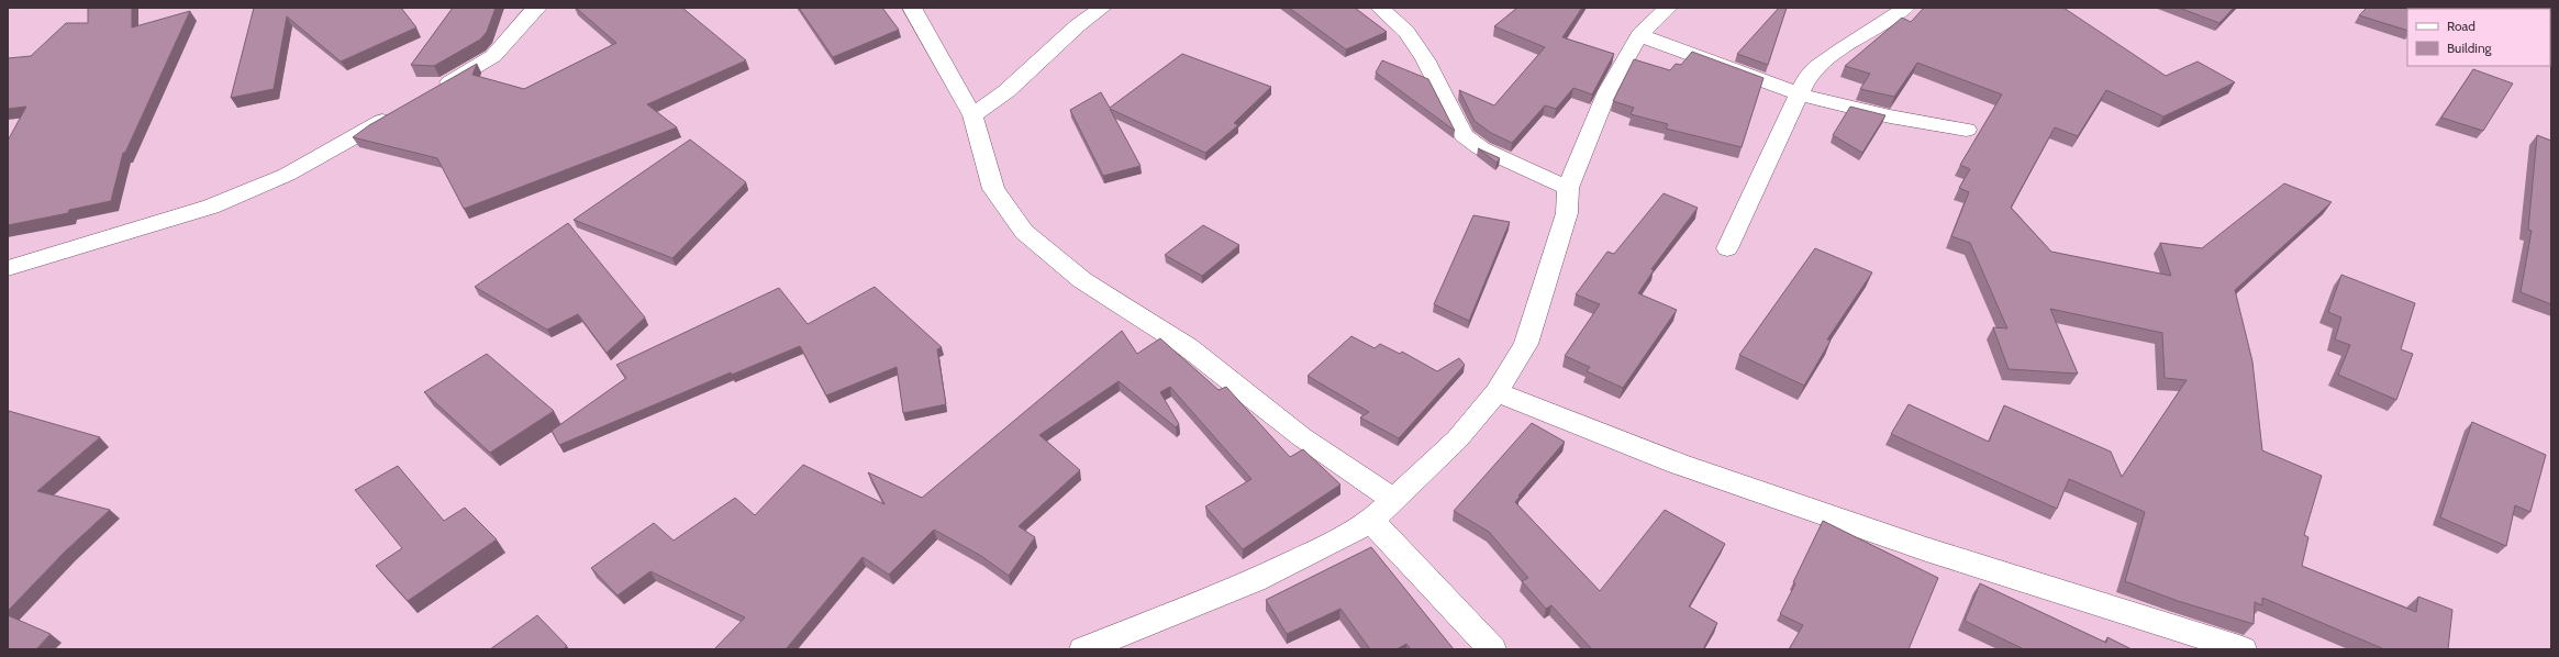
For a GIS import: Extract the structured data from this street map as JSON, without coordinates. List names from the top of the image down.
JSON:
{
  "legend": ["Road", "Building"]
}
